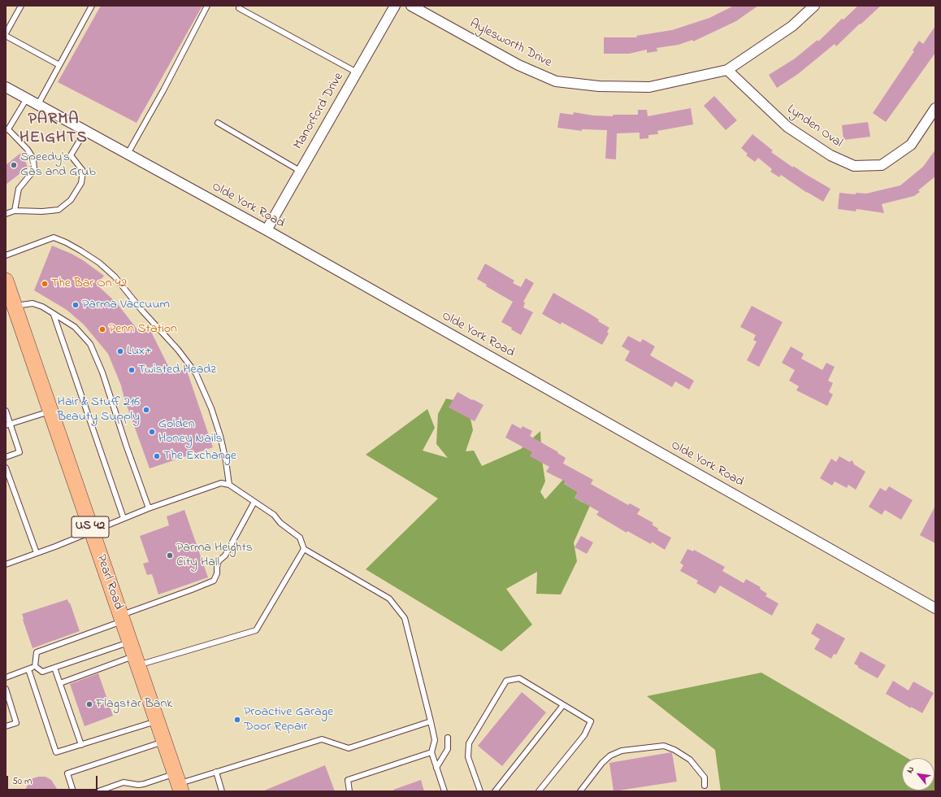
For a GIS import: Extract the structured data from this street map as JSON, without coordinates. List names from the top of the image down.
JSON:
{
  "streets": {
    "main road": ["US 42", "Pearl Road"],
    "street": [
      "Aylesworth Drive",
      "Manorford Drive",
      "Lynden Oval",
      "Olde York Road"
    ]
  },
  "crossings": [
    ["Aylesworth Drive", "Lynden Oval"],
    ["Manorford Drive", "Olde York Road"]
  ],
  "districts": ["PARMA HEIGHTS"],
  "places": [
    "Speedy's Gas and Grub",
    "The Bar On 42",
    "Parma Vaccuum",
    "Penn Station",
    "Lux+",
    "Twisted Headz",
    "Hair & Stuff 216 Beauty Supply",
    "Golden Honey Nails",
    "The Exchange",
    "Parma Heights City Hall",
    "Flagstar Bank",
    "Proactive Garage Door Repair"
  ],
  "scale_bar": "50 m",
  "north": "top left"
}
